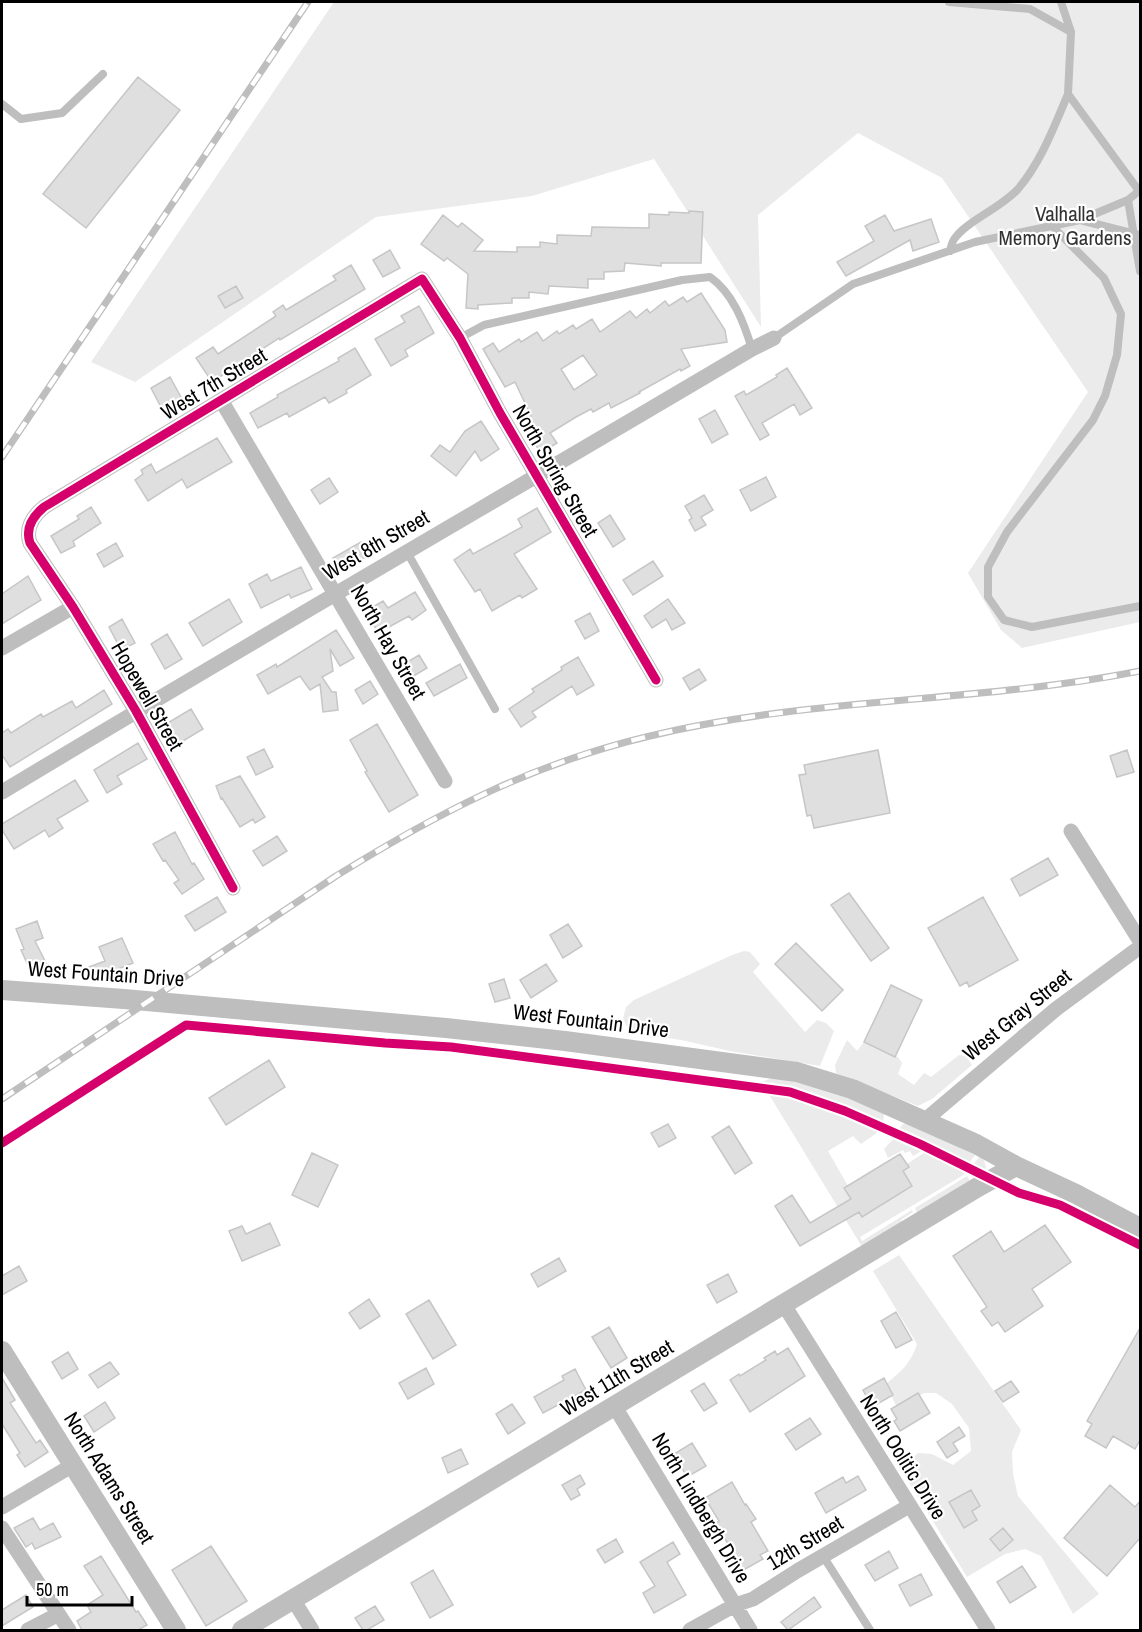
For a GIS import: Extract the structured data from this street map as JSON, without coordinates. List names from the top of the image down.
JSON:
{
  "streets": {
    "street": [
      "West 7th Street",
      "North Spring Street",
      "West 8th Street",
      "North Hay Street",
      "Hopewell Street",
      "West Fountain Drive",
      "West Gray Street",
      "West 11th Street",
      "North Oolitic Drive",
      "North Adams Street",
      "North Lindbergh Drive",
      "12th Street"
    ]
  },
  "crossings": [
    ["West 7th Street", "North Spring Street"],
    ["West 7th Street", "North Hay Street"],
    ["West 7th Street", "Hopewell Street"],
    ["North Spring Street", "West 8th Street"],
    ["West 8th Street", "North Hay Street"],
    ["West 8th Street", "Hopewell Street"],
    ["West Fountain Drive", "West Gray Street"],
    ["West Fountain Drive", "West 11th Street"],
    ["West 11th Street", "North Oolitic Drive"],
    ["West 11th Street", "North Lindbergh Drive"],
    ["North Oolitic Drive", "12th Street"],
    ["North Lindbergh Drive", "12th Street"]
  ],
  "parks": ["Valhalla Memory Gardens"],
  "scale_bar": "50 m"
}
